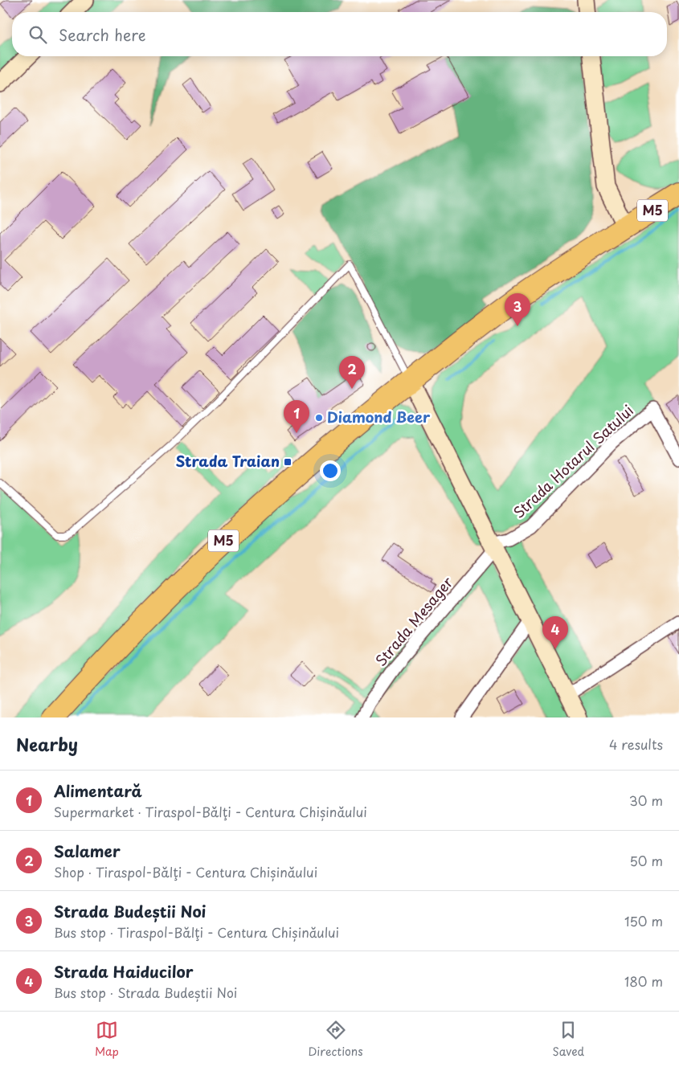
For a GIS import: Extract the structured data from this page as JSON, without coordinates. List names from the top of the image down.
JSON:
{
  "streets": {
    "highway": ["M5"],
    "street": ["Strada Hotarul Satului", "Strada Mesager"]
  },
  "crossings": [
    ["Strada Hotarul Satului", "Strada Mesager"]
  ],
  "places": {
    "other": ["Diamond Beer"],
    "transit": ["Strada Traian"]
  },
  "page": {
    "search": "Search here",
    "pins": [
      "3",
      "2",
      "1",
      "4"
    ],
    "heading": ["Nearby", "4 results"],
    "list": [
      {
        "mark": "1",
        "name": "Alimentară",
        "note": "Supermarket · Tiraspol-Bălţi - Centura Chișinăului",
        "value": "30 m"
      },
      {
        "mark": "2",
        "name": "Salamer",
        "note": "Shop · Tiraspol-Bălţi - Centura Chișinăului",
        "value": "50 m"
      },
      {
        "mark": "3",
        "name": "Strada Budeștii Noi",
        "note": "Bus stop · Tiraspol-Bălţi - Centura Chișinăului",
        "value": "150 m"
      },
      {
        "mark": "4",
        "name": "Strada Haiducilor",
        "note": "Bus stop · Strada Budeștii Noi",
        "value": "180 m"
      }
    ],
    "nav": ["Map", "Directions", "Saved"]
  }
}
